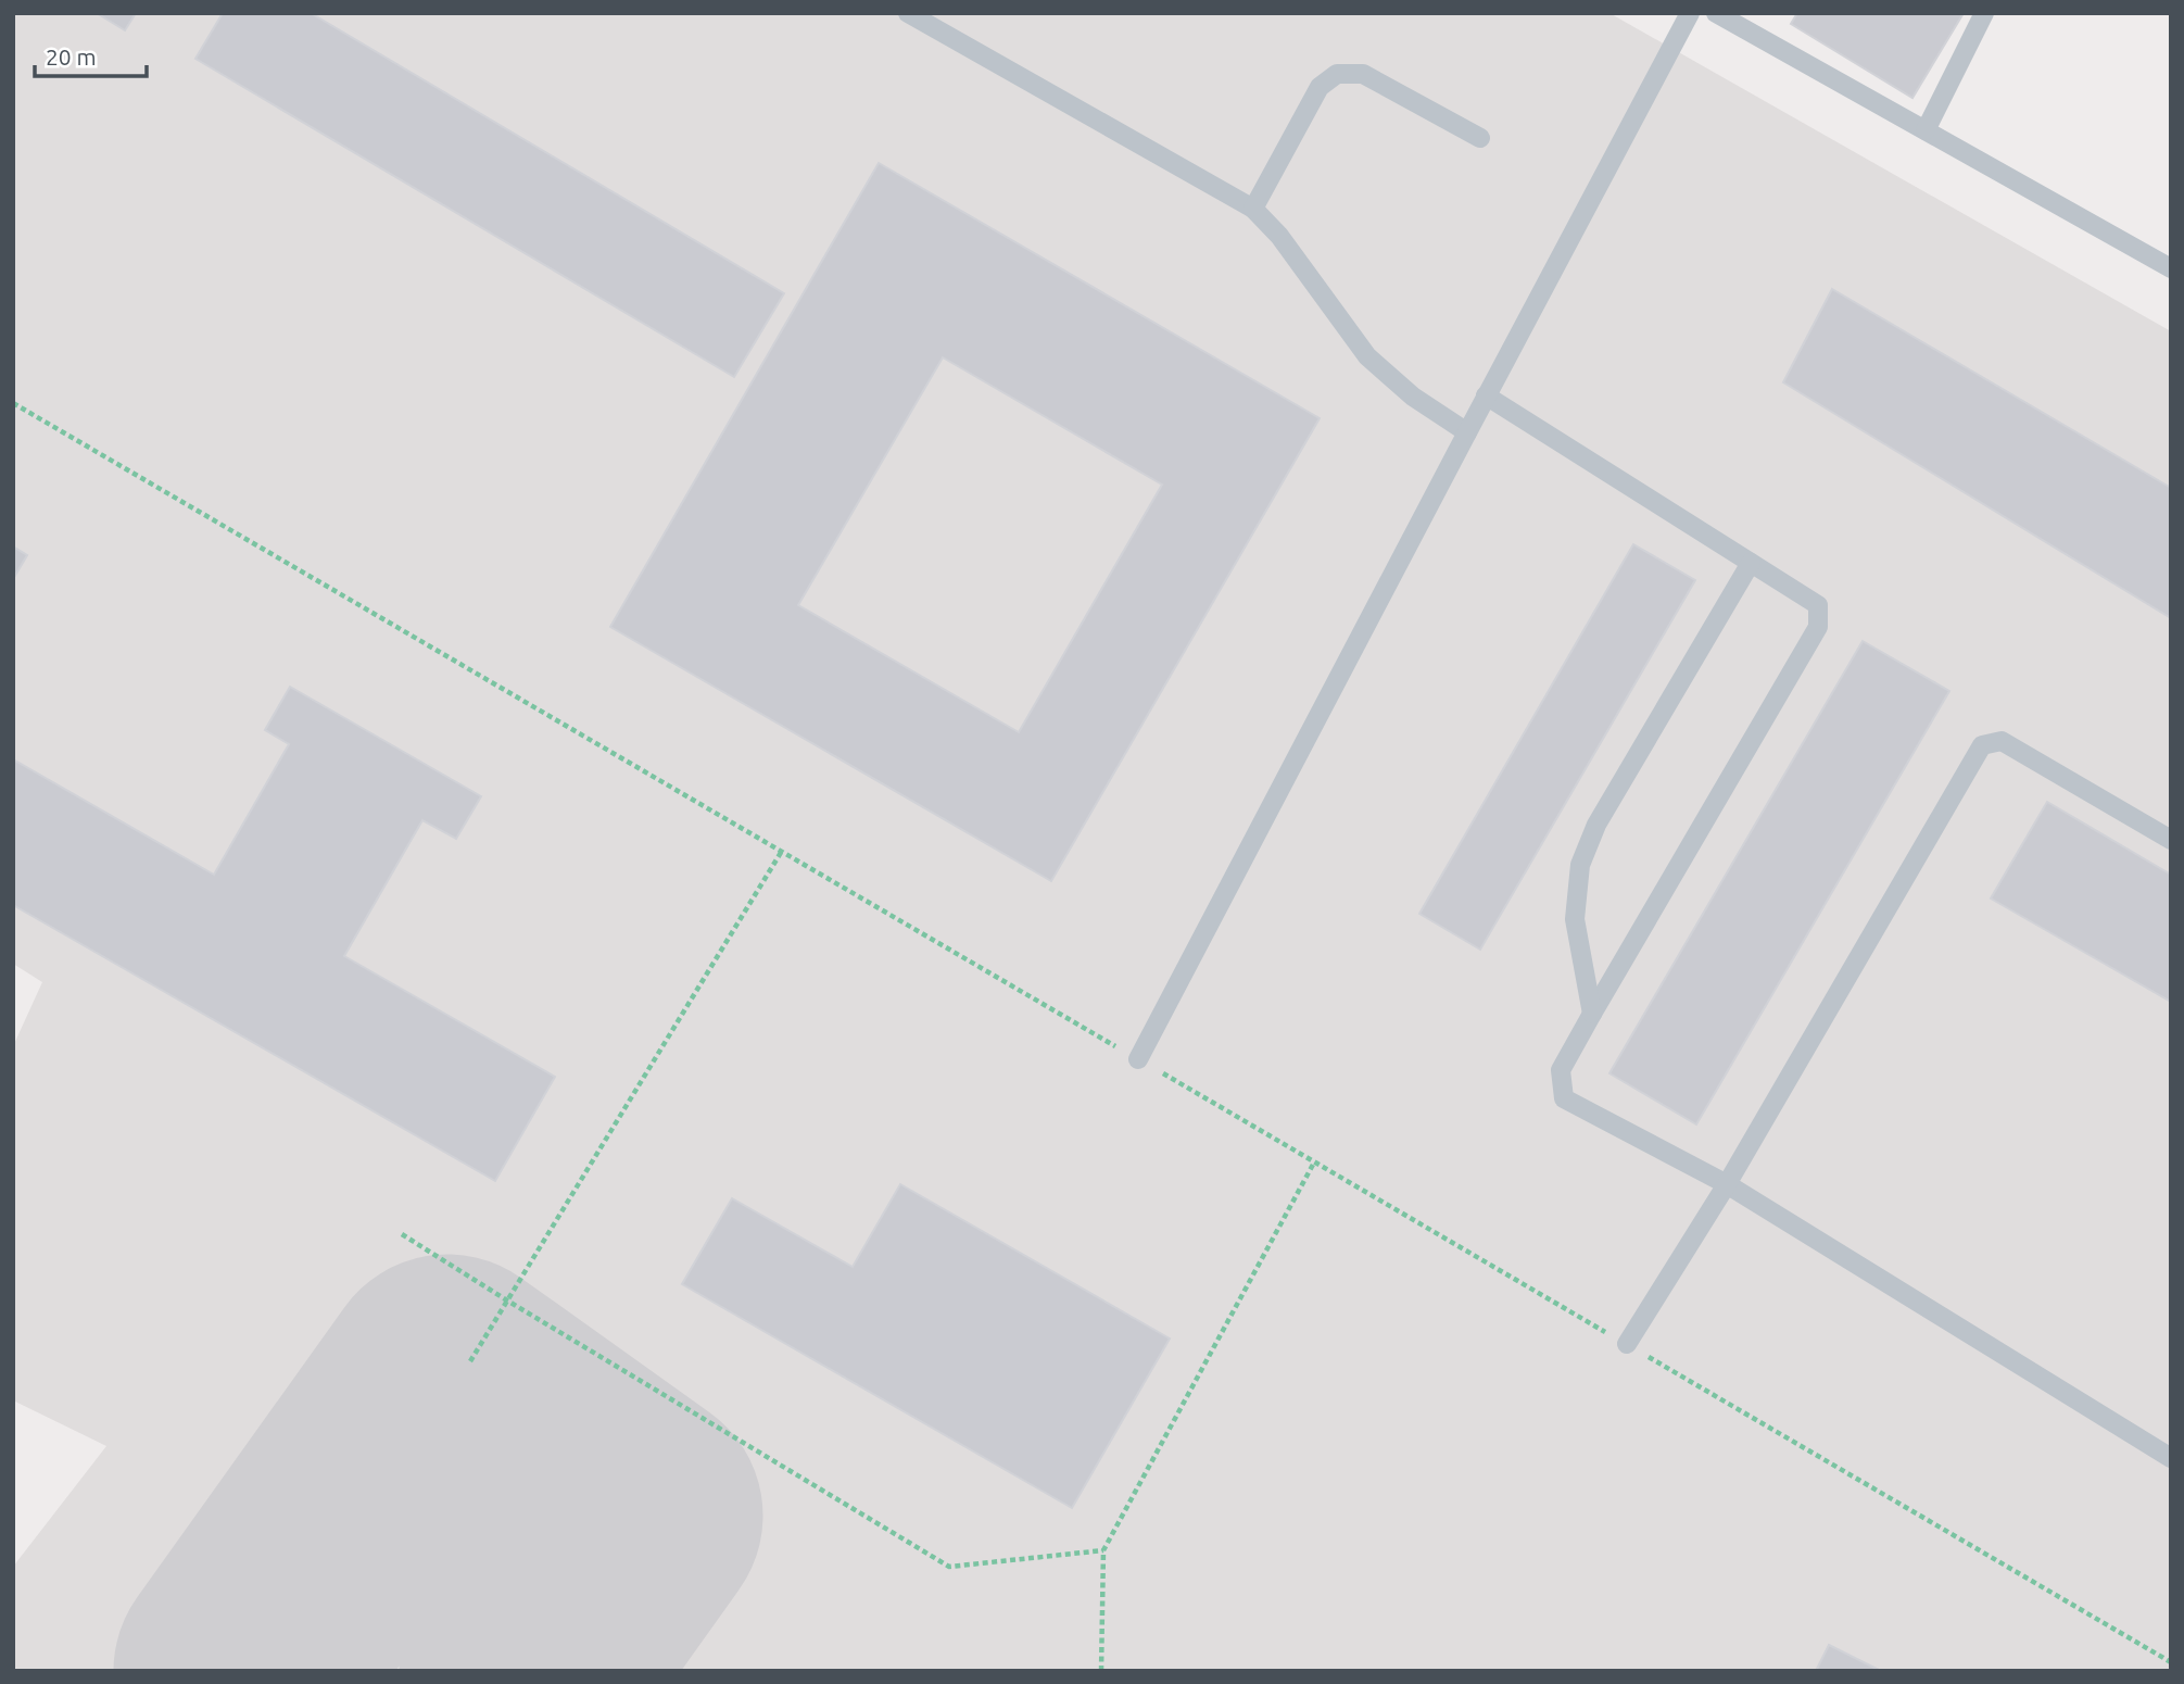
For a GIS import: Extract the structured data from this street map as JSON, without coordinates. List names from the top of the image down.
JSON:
{
  "scale_bar": "20 m"
}
